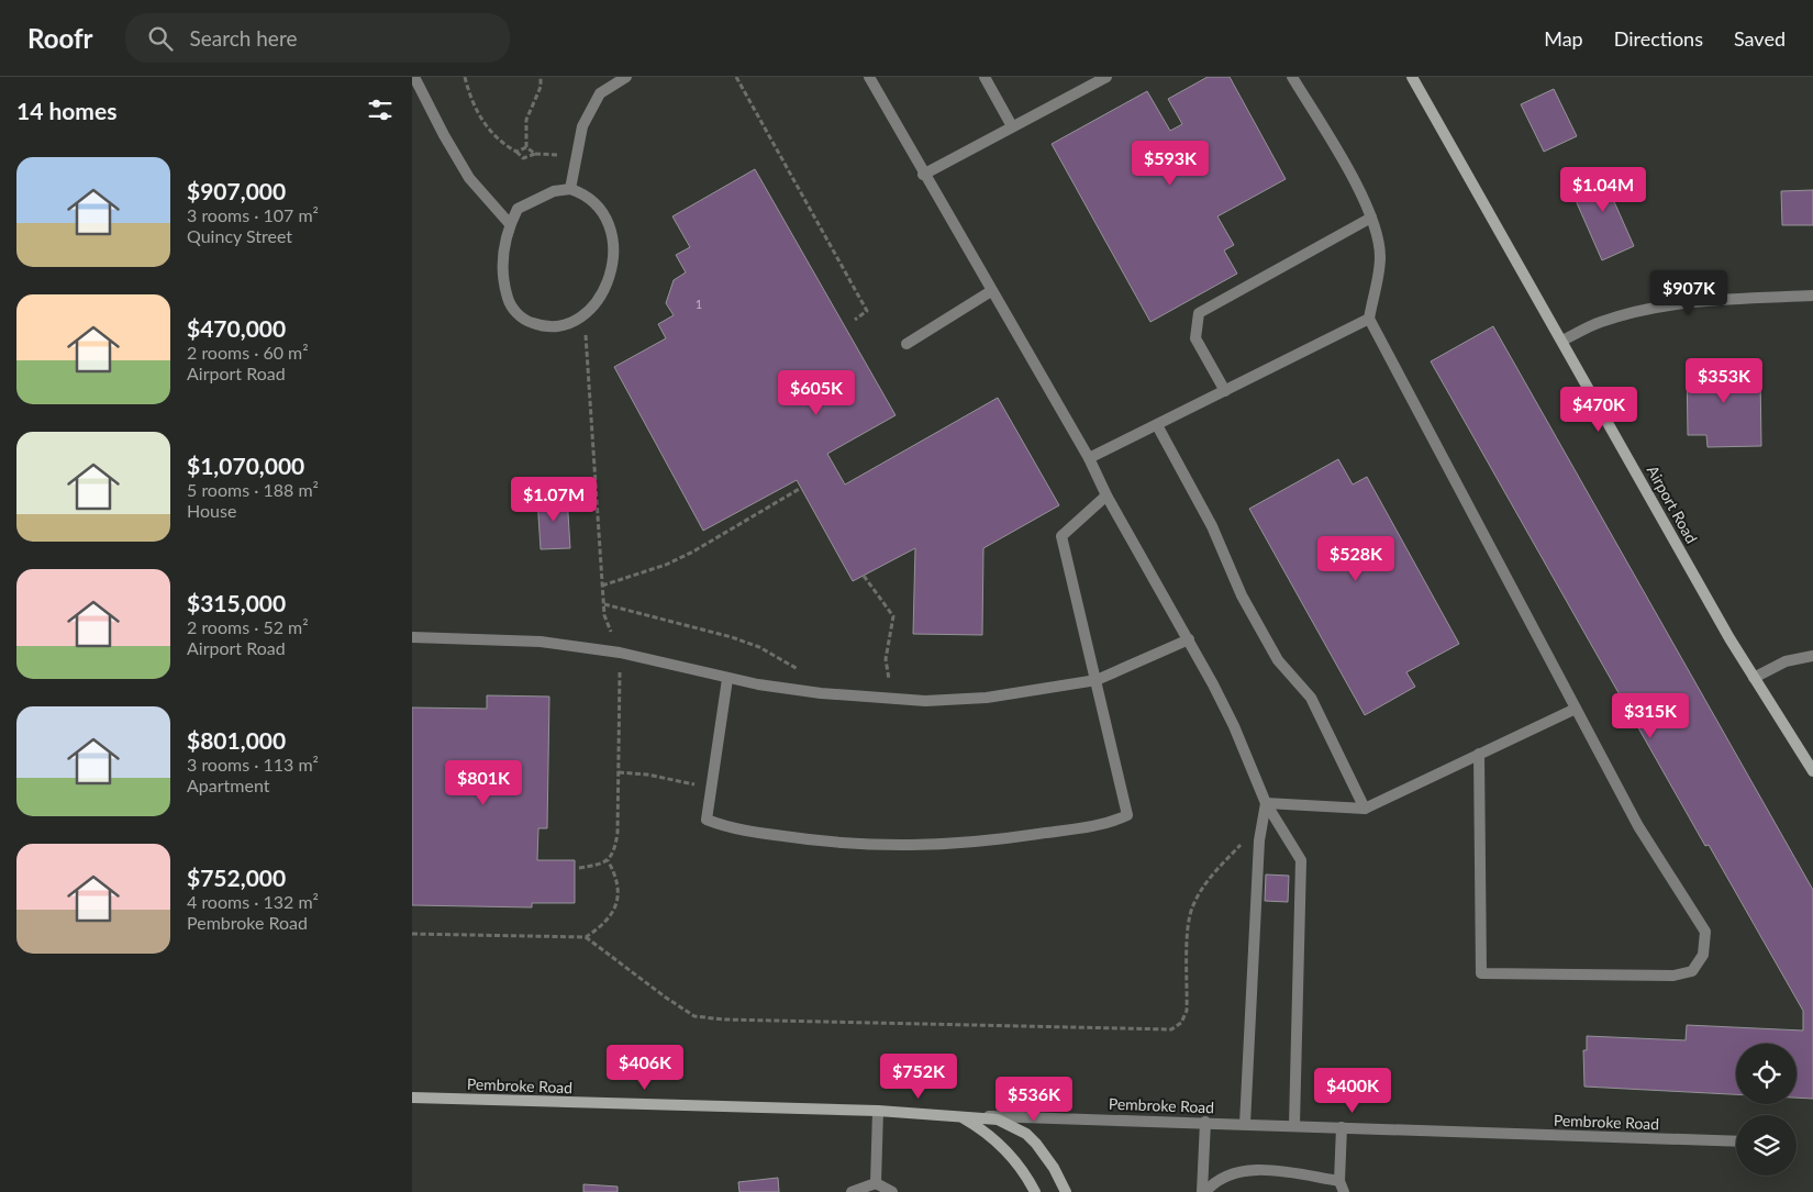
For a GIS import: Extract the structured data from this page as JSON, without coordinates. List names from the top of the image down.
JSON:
{
  "streets": {
    "street": ["Airport Road", "Pembroke Road"]
  },
  "house_numbers": ["1"],
  "page": {
    "header": "Roofr",
    "search": "Search here",
    "nav": ["Map", "Directions", "Saved"],
    "heading": "14 homes",
    "price": [
      "$593K",
      "$1.04M",
      "$907K",
      "$353K",
      "$605K",
      "$470K",
      "$1.07M",
      "$528K",
      "$315K",
      "$801K",
      "$406K",
      "$752K",
      "$400K",
      "$536K"
    ],
    "list": [
      {
        "name": "$907,000",
        "note": "3 rooms · 107 m² · Quincy Street"
      },
      {
        "name": "$470,000",
        "note": "2 rooms · 60 m² · Airport Road"
      },
      {
        "name": "$1,070,000",
        "note": "5 rooms · 188 m² · House"
      },
      {
        "name": "$315,000",
        "note": "2 rooms · 52 m² · Airport Road"
      },
      {
        "name": "$801,000",
        "note": "3 rooms · 113 m² · Apartment"
      },
      {
        "name": "$752,000",
        "note": "4 rooms · 132 m² · Pembroke Road"
      }
    ]
  }
}
